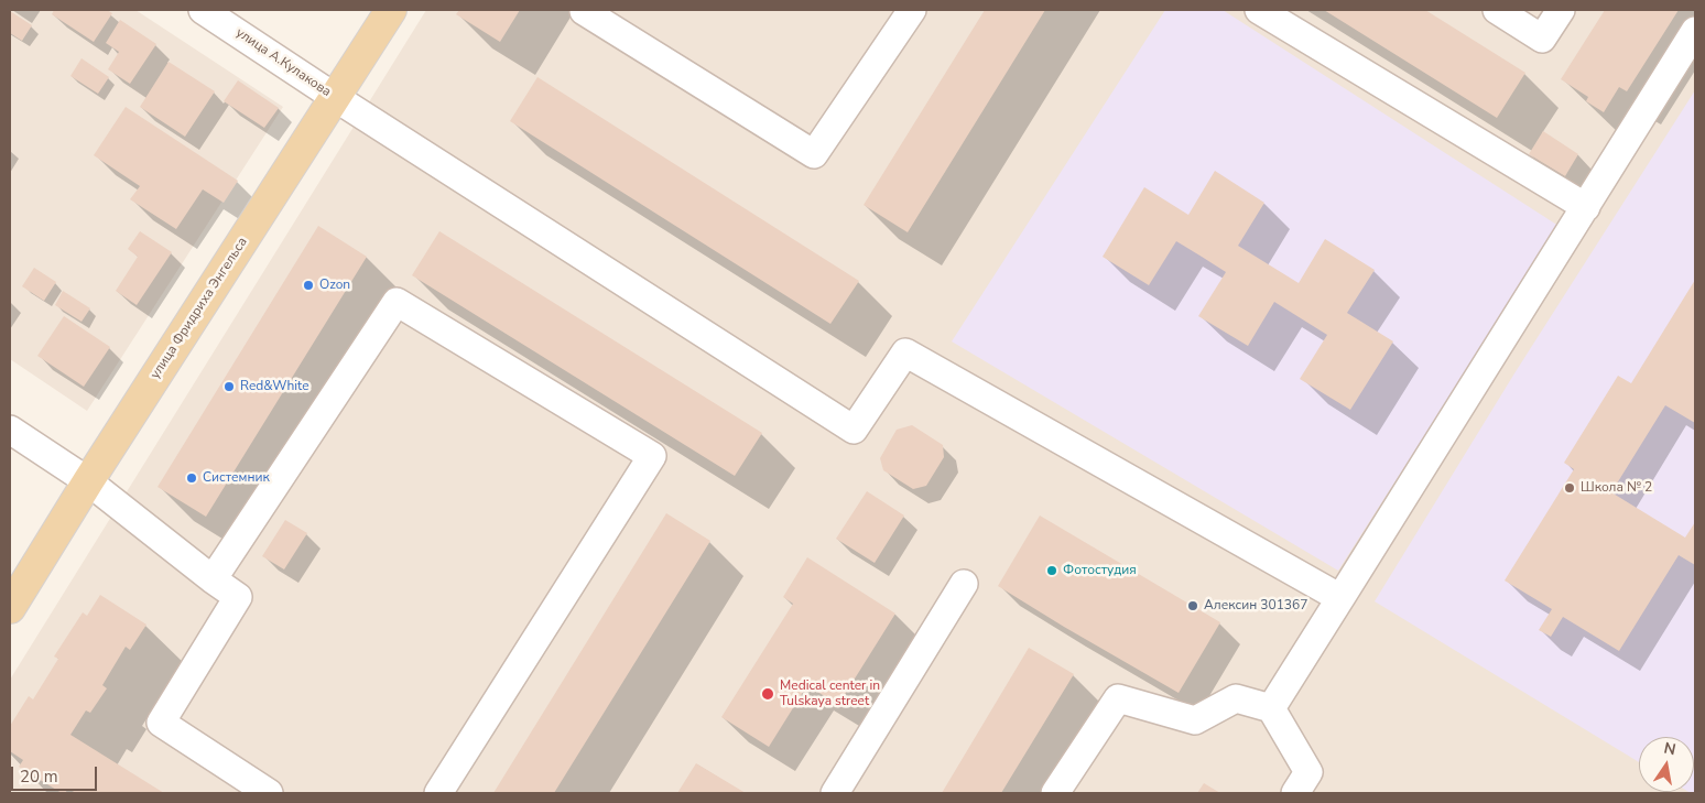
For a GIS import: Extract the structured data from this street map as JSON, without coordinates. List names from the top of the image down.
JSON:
{
  "streets": {
    "main road": ["улица Фридриха Энгельса"],
    "street": ["улица А.Кулакова"]
  },
  "crossings": [
    ["улица А.Кулакова", "улица Фридриха Энгельса"]
  ],
  "places": [
    "Ozon",
    "Red&White",
    "Системник",
    "Школа № 2",
    "Фотостудия",
    "Алексин 301367",
    "Medical center in Tulskaya street"
  ],
  "scale_bar": "20 m",
  "north": "top"
}
